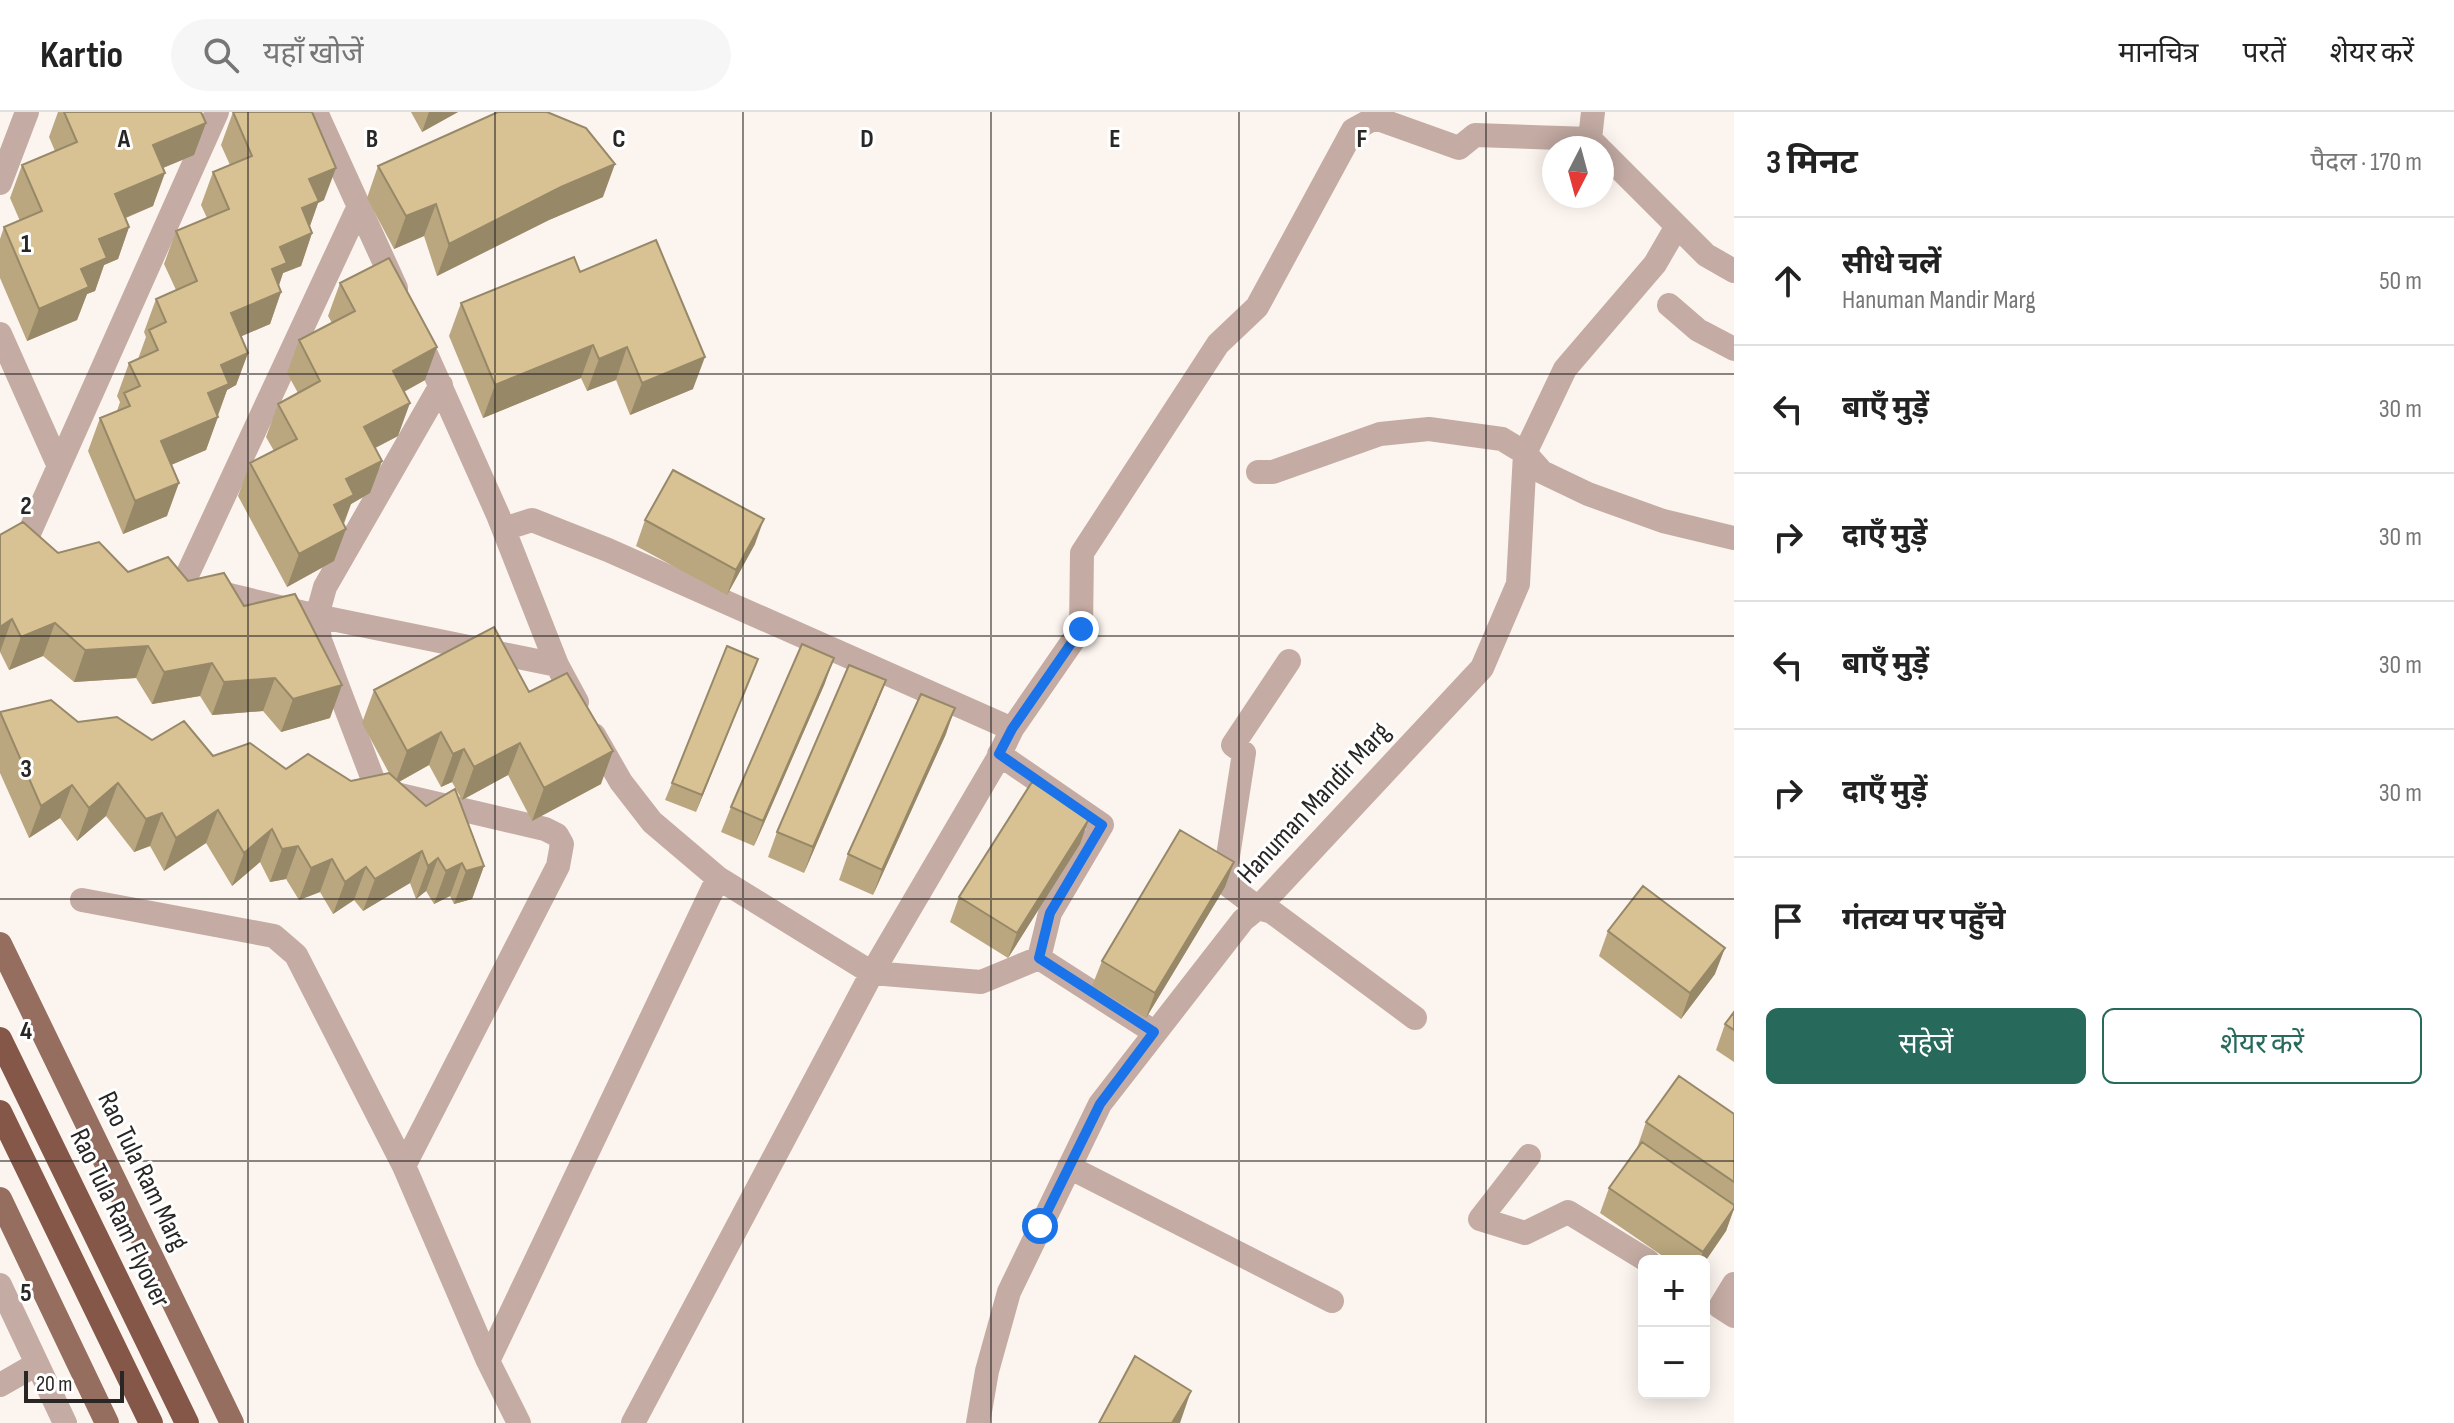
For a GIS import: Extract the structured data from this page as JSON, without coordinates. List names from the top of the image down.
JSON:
{
  "streets": {
    "highway": ["Rao Tula Ram Flyover"],
    "main road": ["Rao Tula Ram Marg"],
    "street": ["Hanuman Mandir Marg"]
  },
  "scale_bar": "20 m",
  "north": "bottom",
  "page": {
    "header": "Kartio",
    "search": "यहाँ खोजें",
    "nav": ["मानचित्र", "परतें", "शेयर करें"],
    "heading": ["3 मिनट", "पैदल · 170 m"],
    "list": [
      ["सीधे चलें", "Hanuman Mandir Marg", "50 m"],
      ["बाएँ मुड़ें", "30 m"],
      ["दाएँ मुड़ें", "30 m"],
      ["बाएँ मुड़ें", "30 m"],
      ["दाएँ मुड़ें", "30 m"],
      "गंतव्य पर पहुँचे"
    ],
    "buttons": ["सहेजें", "शेयर करें"],
    "map_buttons": ["+", "−"],
    "scale": "20 m"
  },
  "grid": {
    "columns": [
      "A",
      "B",
      "C",
      "D",
      "E",
      "F"
    ],
    "rows": [
      "1",
      "2",
      "3",
      "4",
      "5"
    ]
  }
}
